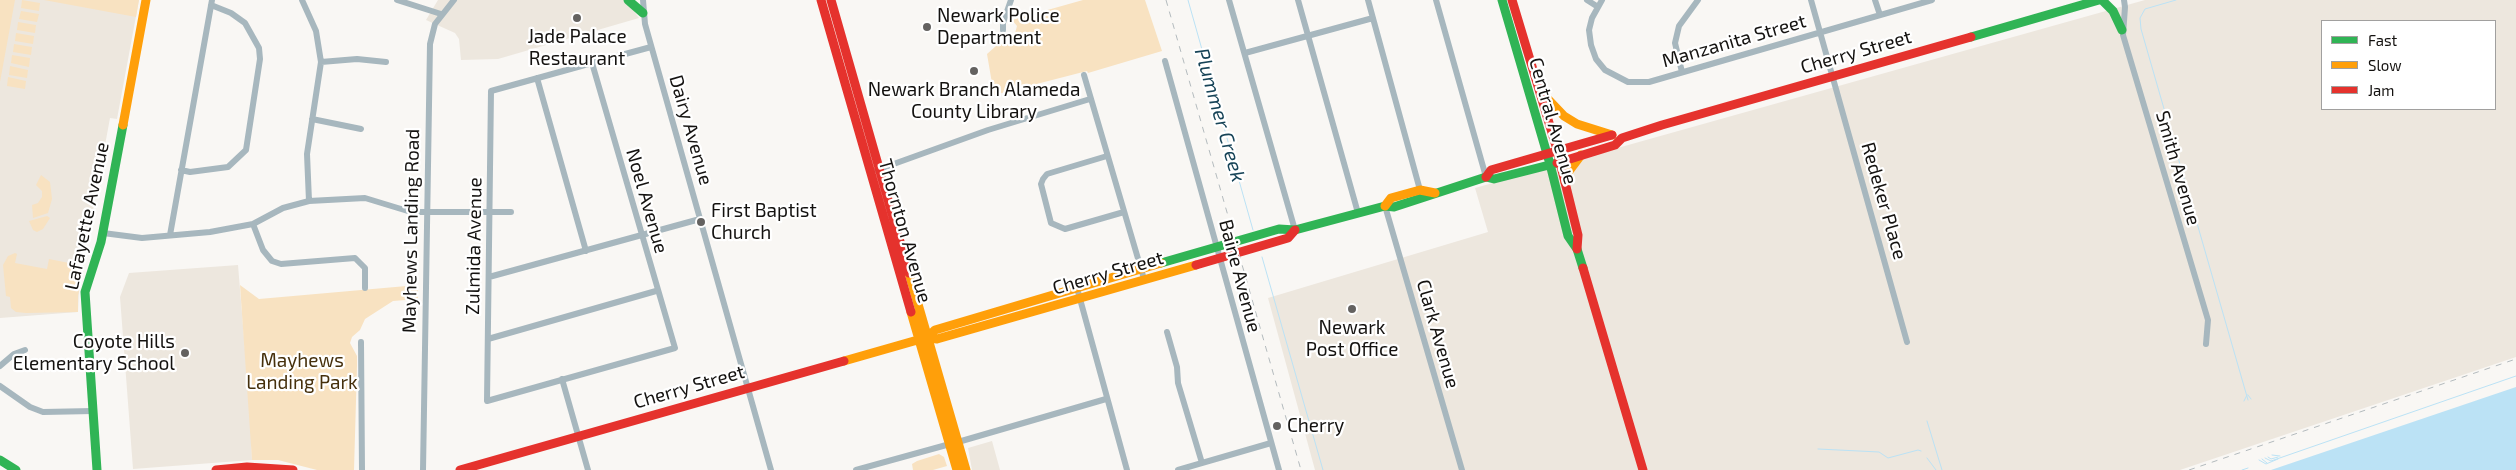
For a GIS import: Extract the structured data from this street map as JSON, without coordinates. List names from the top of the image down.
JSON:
{
  "streets": {
    "street": [
      "Manzanita Street",
      "Cherry Street",
      "Central Avenue",
      "Dairy Avenue",
      "Smith Avenue",
      "Noel Avenue",
      "Redeker Place",
      "Lafayette Avenue",
      "Mayhews Landing Road",
      "Thornton Avenue",
      "Zulmida Avenue",
      "Baine Avenue",
      "Clark Avenue"
    ]
  },
  "crossings": [
    ["Manzanita Street", "Redeker Place"],
    ["Cherry Street", "Central Avenue"],
    ["Cherry Street", "Dairy Avenue"],
    ["Cherry Street", "Redeker Place"],
    ["Cherry Street", "Thornton Avenue"],
    ["Cherry Street", "Baine Avenue"],
    ["Cherry Street", "Clark Avenue"],
    ["Noel Avenue", "Zulmida Avenue"]
  ],
  "water": ["Plummer Creek"],
  "parks": ["Mayhews Landing Park"],
  "places": [
    "Jade Palace Restaurant",
    "Newark Police Department",
    "Newark Branch Alameda County Library",
    "First Baptist Church",
    "Newark Post Office",
    "Coyote Hills Elementary School",
    "Cherry"
  ],
  "legend": ["Fast", "Slow", "Jam"]
}
